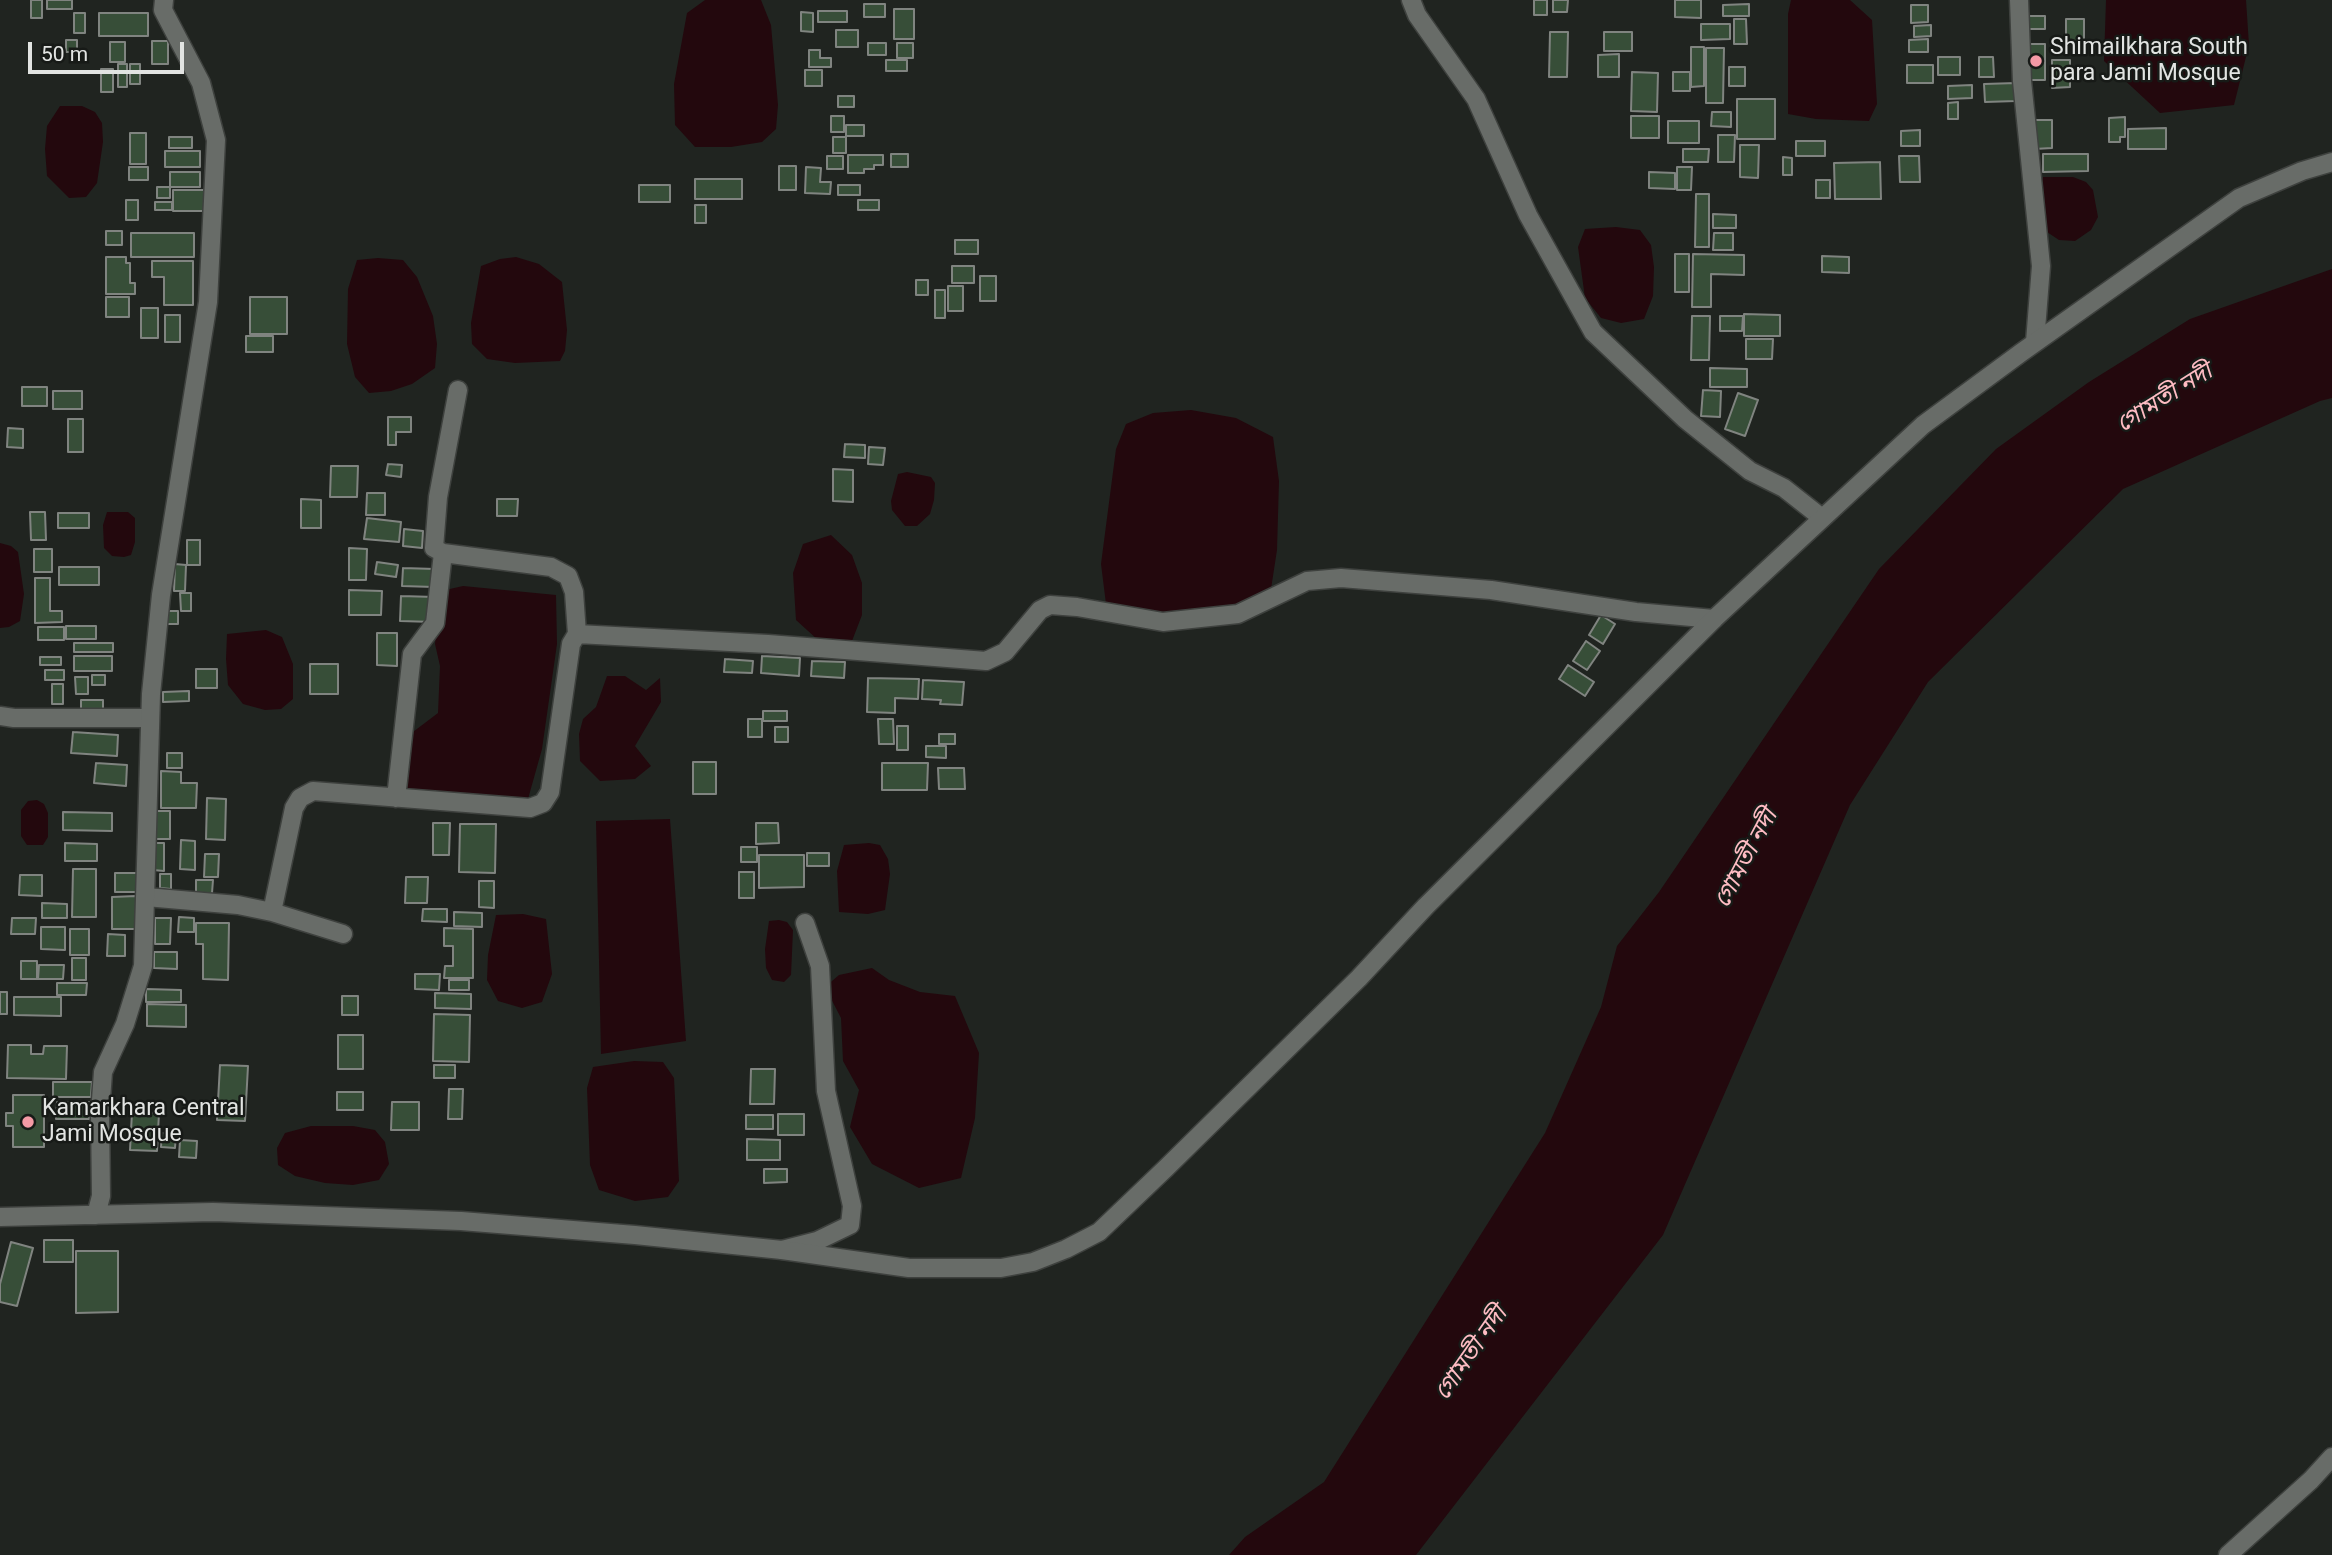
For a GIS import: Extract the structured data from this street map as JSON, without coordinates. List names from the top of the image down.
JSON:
{
  "water": ["গোমতী নদী"],
  "places": ["Shimailkhara South para Jami Mosque", "Kamarkhara Central Jami Mosque"],
  "scale_bar": "50 m"
}
